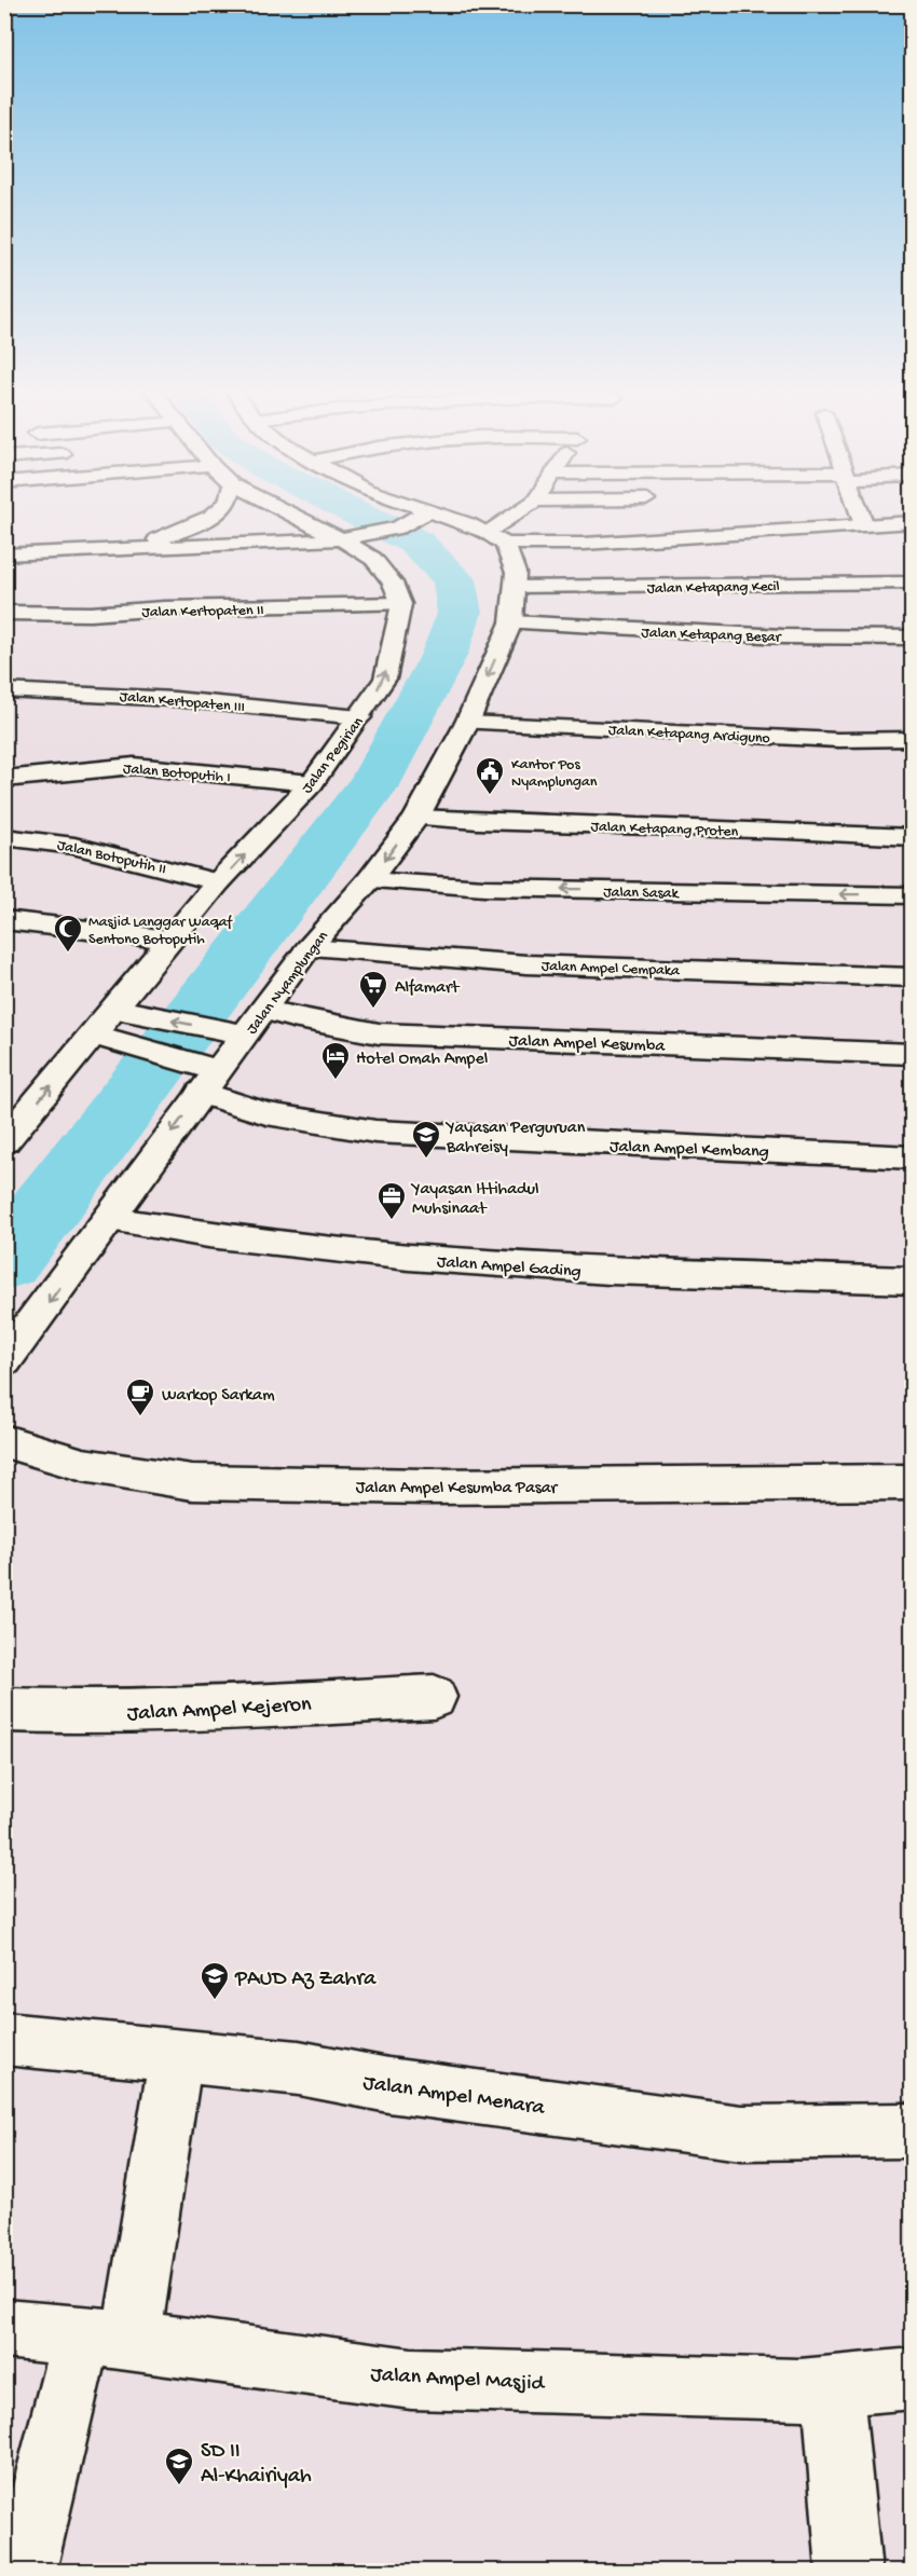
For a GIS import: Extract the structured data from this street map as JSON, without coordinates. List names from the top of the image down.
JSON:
{
  "streets": {
    "street": [
      "Jalan Ketapang Kecil",
      "Jalan Kertopaten II",
      "Jalan Ketapang Besar",
      "Jalan Kertopaten III",
      "Jalan Ketapang Ardiguno",
      "Jalan Pegirian",
      "Jalan Botoputih I",
      "Jalan Ketapang Proten",
      "Jalan Botoputih II",
      "Jalan Sasak",
      "Jalan Ampel Cempaka",
      "Jalan Nyamplungan",
      "Jalan Ampel Kesumba",
      "Jalan Ampel Kembang",
      "Jalan Ampel Gading",
      "Jalan Ampel Kesumba Pasar",
      "Jalan Ampel Kejeron",
      "Jalan Ampel Menara",
      "Jalan Ampel Masjid"
    ]
  },
  "crossings": [
    ["Jalan Ketapang Kecil", "Jalan Nyamplungan"],
    ["Jalan Kertopaten II", "Jalan Pegirian"],
    ["Jalan Ketapang Besar", "Jalan Nyamplungan"],
    ["Jalan Kertopaten III", "Jalan Pegirian"],
    ["Jalan Ketapang Ardiguno", "Jalan Nyamplungan"],
    ["Jalan Pegirian", "Jalan Botoputih I"],
    ["Jalan Pegirian", "Jalan Botoputih II"],
    ["Jalan Pegirian", "Jalan Ampel Kembang"],
    ["Jalan Ketapang Proten", "Jalan Nyamplungan"],
    ["Jalan Sasak", "Jalan Nyamplungan"],
    ["Jalan Ampel Cempaka", "Jalan Nyamplungan"],
    ["Jalan Nyamplungan", "Jalan Ampel Kesumba"],
    ["Jalan Nyamplungan", "Jalan Ampel Kembang"],
    ["Jalan Nyamplungan", "Jalan Ampel Gading"]
  ],
  "one_way": ["Jalan Pegirian", "Jalan Sasak", "Jalan Nyamplungan"],
  "places": {
    "public building": ["Kantor Pos Nyamplungan"],
    "mosque": ["Masjid Langgar Waqaf Sentono Botoputih"],
    "supermarket": ["Alfamart"],
    "hotel": ["Hotel Omah Ampel"],
    "school or university": ["Yayasan Perguruan Bahreisy", "PAUD Az Zahra", "SD II Al-Khairiyah"],
    "office": ["Yayasan Ittihadul Muhsinaat"],
    "cafe": ["Warkop Sarkam"]
  }
}
